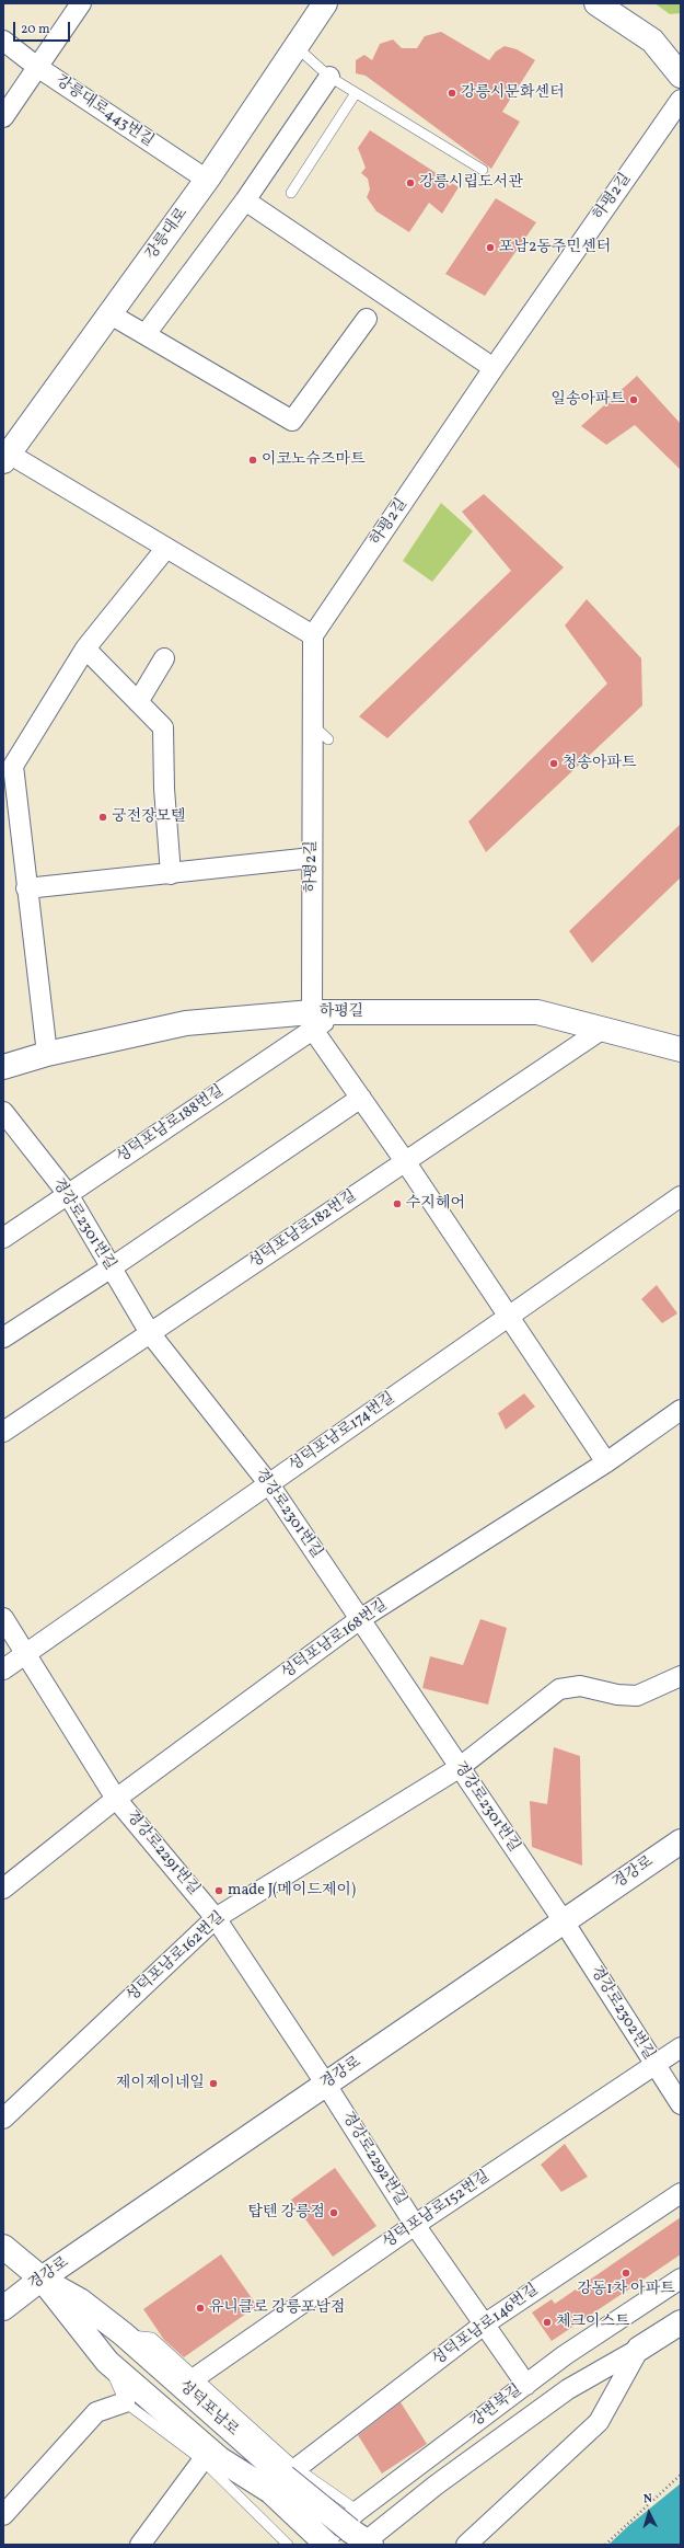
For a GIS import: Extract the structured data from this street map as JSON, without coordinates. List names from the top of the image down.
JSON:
{
  "streets": {
    "street": [
      "강릉대로443번길",
      "하평2길",
      "강릉대로",
      "하평길",
      "성덕포남로188번길",
      "경강로2301번길",
      "성덕포남로182번길",
      "성덕포남로174번길",
      "성덕포남로168번길",
      "경강로2291번길",
      "경강로",
      "성덕포남로162번길",
      "경강로2302번길",
      "경강로2292번길",
      "성덕포남로152번길",
      "성덕포남로146번길",
      "강변북길",
      "성덕포남로"
    ]
  },
  "crossings": [
    ["강릉대로443번길", "강릉대로"],
    ["하평2길", "하평길"],
    ["하평2길", "성덕포남로188번길"],
    ["하평길", "성덕포남로188번길"],
    ["하평길", "성덕포남로182번길"],
    ["성덕포남로188번길", "경강로2301번길"],
    ["경강로2301번길", "성덕포남로182번길"],
    ["경강로2301번길", "성덕포남로174번길"],
    ["경강로2301번길", "성덕포남로168번길"],
    ["경강로2301번길", "경강로"],
    ["경강로2301번길", "성덕포남로162번길"],
    ["경강로2301번길", "경강로2302번길"],
    ["성덕포남로174번길", "경강로2291번길"],
    ["성덕포남로168번길", "경강로2291번길"],
    ["경강로2291번길", "경강로"],
    ["경강로2291번길", "성덕포남로162번길"],
    ["경강로2291번길", "경강로2292번길"],
    ["경강로", "경강로2302번길"],
    ["경강로", "경강로2292번길"],
    ["경강로", "성덕포남로"],
    ["경강로2302번길", "성덕포남로152번길"],
    ["경강로2292번길", "성덕포남로152번길"],
    ["경강로2292번길", "성덕포남로146번길"],
    ["경강로2292번길", "강변북길"],
    ["성덕포남로146번길", "성덕포남로"],
    ["강변북길", "성덕포남로"]
  ],
  "places": [
    "강릉시문화센터",
    "강릉시립도서관",
    "포남2동주민센터",
    "일송아파트",
    "이코노슈즈마트",
    "청송아파트",
    "궁전장모텔",
    "수지헤어",
    "made J(메이드제이)",
    "제이제이네일",
    "탑텐 강릉점",
    "강동1차 아파트",
    "유니클로 강릉포남점",
    "체크이스트"
  ],
  "scale_bar": "20 m",
  "north": "top"
}
